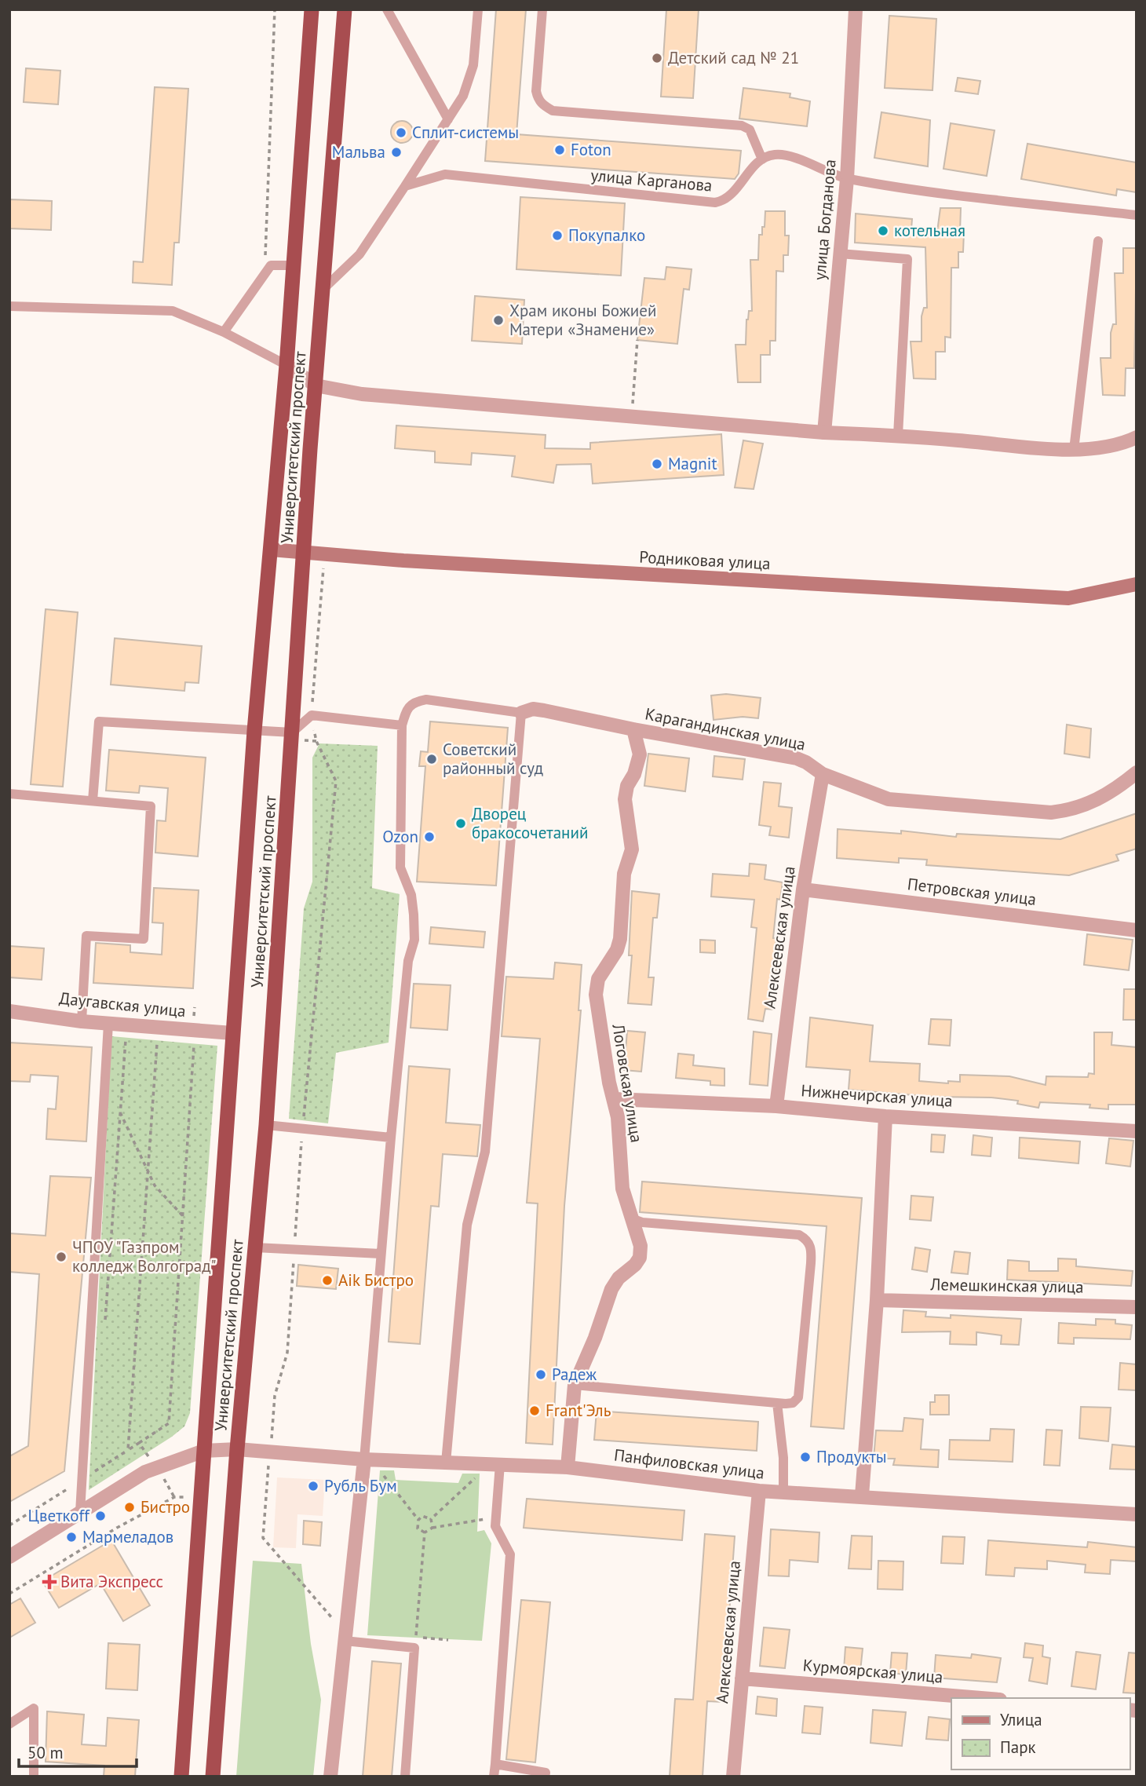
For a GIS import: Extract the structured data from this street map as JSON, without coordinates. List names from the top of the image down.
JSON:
{
  "streets": {
    "highway": ["Университетский проспект"],
    "main road": ["Родниковая улица"],
    "street": [
      "улица Богданова",
      "Карагандинская улица",
      "Петровская улица",
      "Алексеевская улица",
      "Даугавская улица",
      "Логовская улица",
      "Нижнечирская улица",
      "Лемешкинская улица",
      "Панфиловская улица",
      "Курмоярская улица"
    ],
    "lane": ["улица Карганова"]
  },
  "crossings": [
    ["Университетский проспект", "Родниковая улица"],
    ["Университетский проспект", "Даугавская улица"],
    ["Университетский проспект", "Панфиловская улица"],
    ["Карагандинская улица", "Алексеевская улица"],
    ["Карагандинская улица", "Логовская улица"],
    ["Петровская улица", "Алексеевская улица"],
    ["Алексеевская улица", "Нижнечирская улица"],
    ["Алексеевская улица", "Панфиловская улица"],
    ["Алексеевская улица", "Курмоярская улица"],
    ["Логовская улица", "Нижнечирская улица"],
    ["Логовская улица", "Панфиловская улица"]
  ],
  "places": {
    "other": [
      "Детский сад № 21",
      "Сплит-системы",
      "Foton",
      "Мальва",
      "котельная",
      "Покупалко",
      "Храм иконы Божией Матери «Знамение»",
      "Magnit",
      "Советский районный суд",
      "Дворец бракосочетаний",
      "Ozon",
      "ЧПОУ \"Газпром колледж Волгоград\"",
      "Aik Бистро",
      "Радеж",
      "Frant'Эль",
      "Продукты",
      "Рубль Бум",
      "Бистро",
      "Цветкоff",
      "Мармеладов"
    ],
    "health": ["Вита Экспресс"]
  },
  "legend": ["Улица", "Парк"],
  "scale_bar": "50 m"
}
